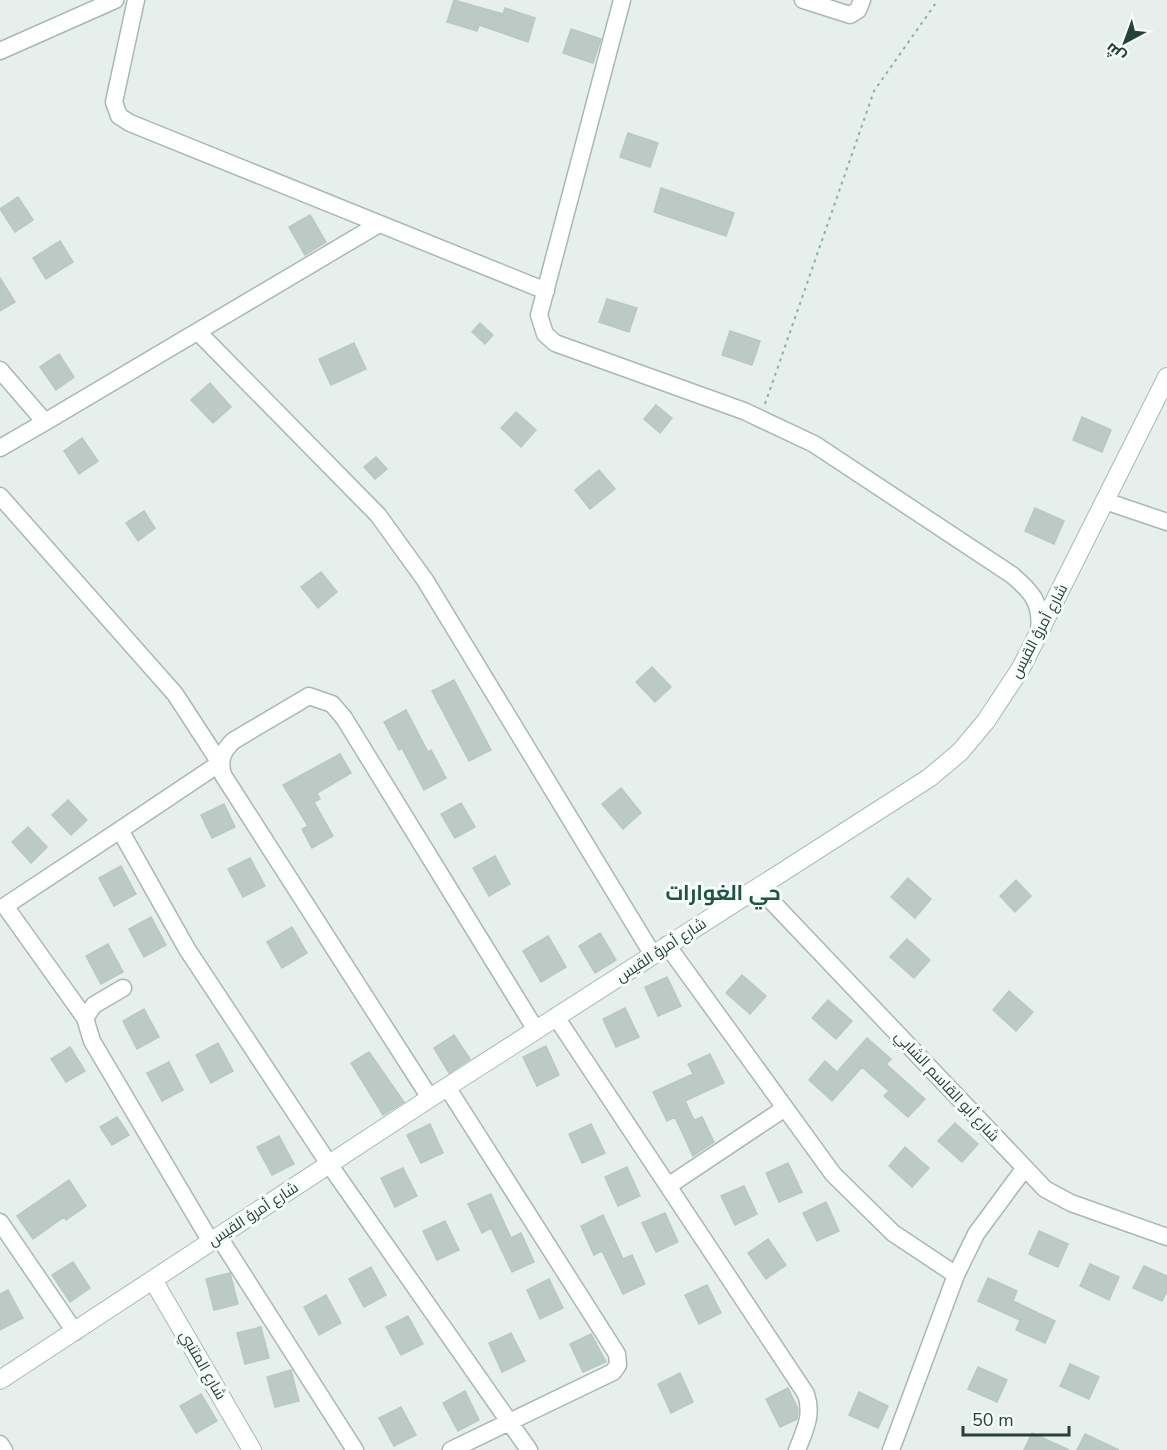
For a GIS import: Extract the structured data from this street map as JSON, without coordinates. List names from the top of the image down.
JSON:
{
  "streets": {
    "street": ["شارع أمرؤ القيس", "شارع أبو القاسم الشابي", "شارع المتنبي"]
  },
  "crossings": [
    ["شارع أمرؤ القيس", "شارع أبو القاسم الشابي"],
    ["شارع أمرؤ القيس", "شارع المتنبي"]
  ],
  "districts": ["حي الغوارات"],
  "scale_bar": "50 m",
  "north": "bottom left"
}
